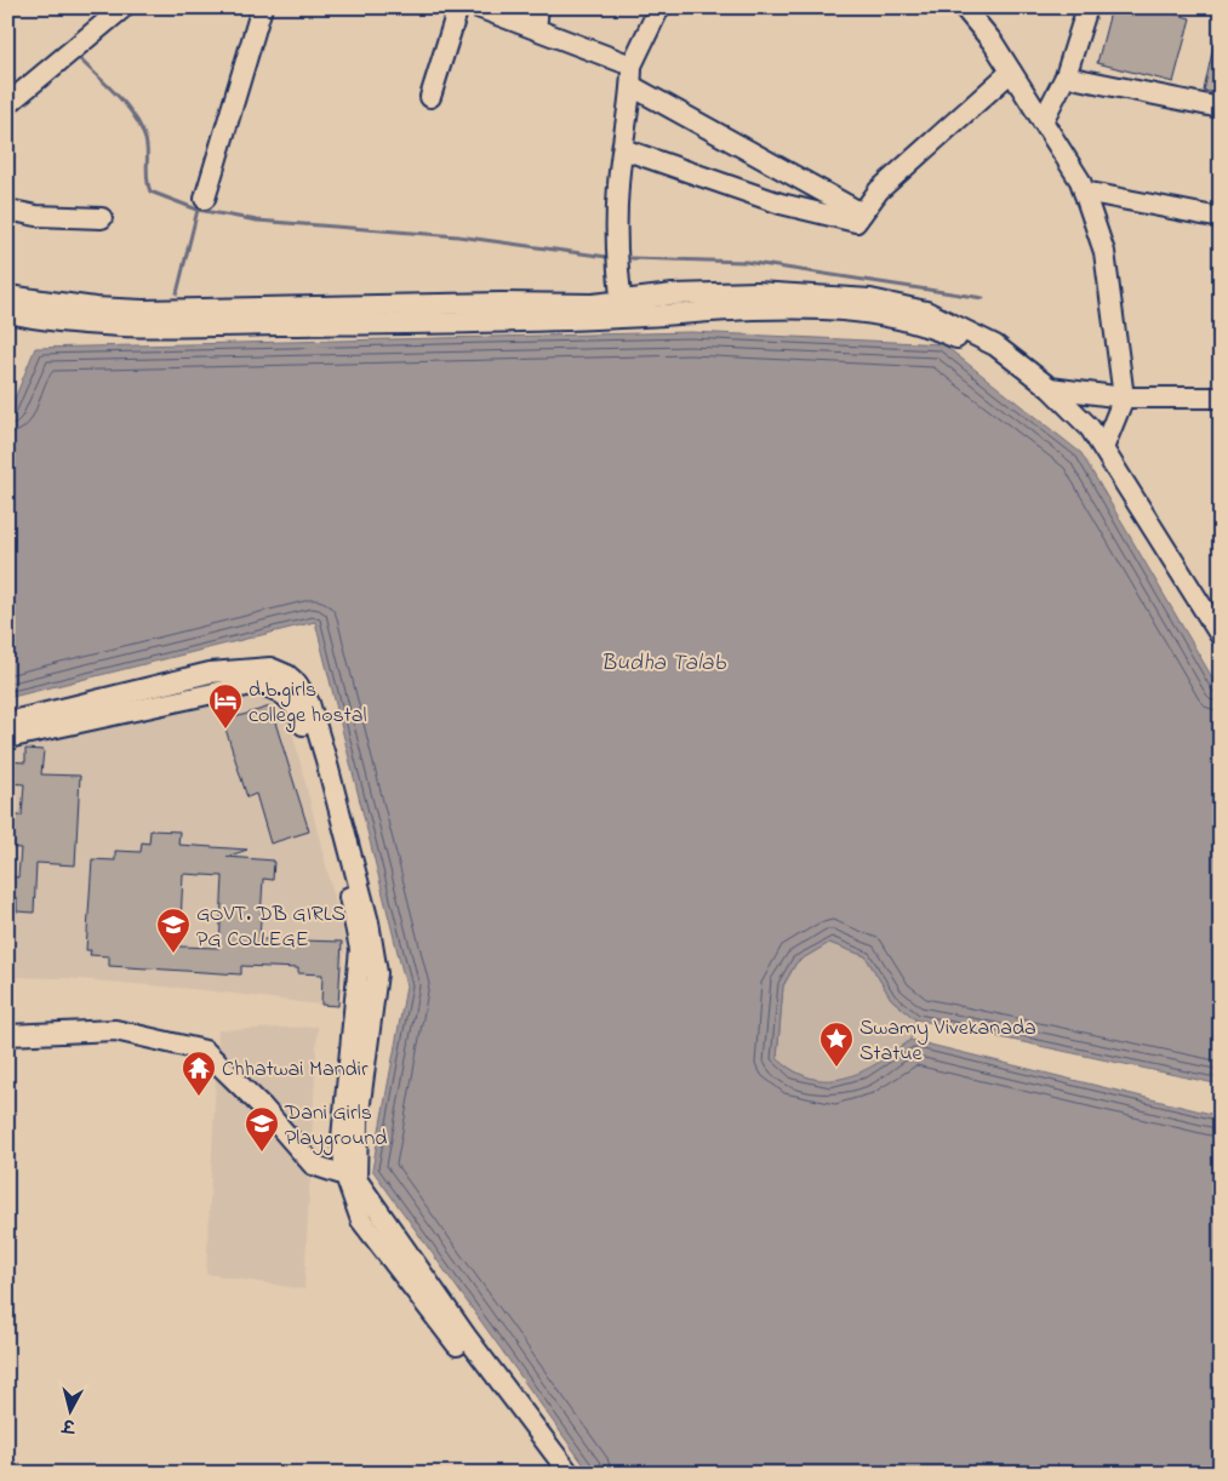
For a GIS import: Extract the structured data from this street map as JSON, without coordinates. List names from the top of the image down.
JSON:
{
  "water": ["Budha Talab"],
  "places": {
    "hotel": ["d.b.girls college hostal"],
    "school or university": ["GOVT. DB GIRLS PG COLLEGE", "Dani Girls Playground"],
    "place": ["Swamy Vivekanada Statue"],
    "temple": ["Chhatwai Mandir"]
  },
  "north": "bottom"
}
